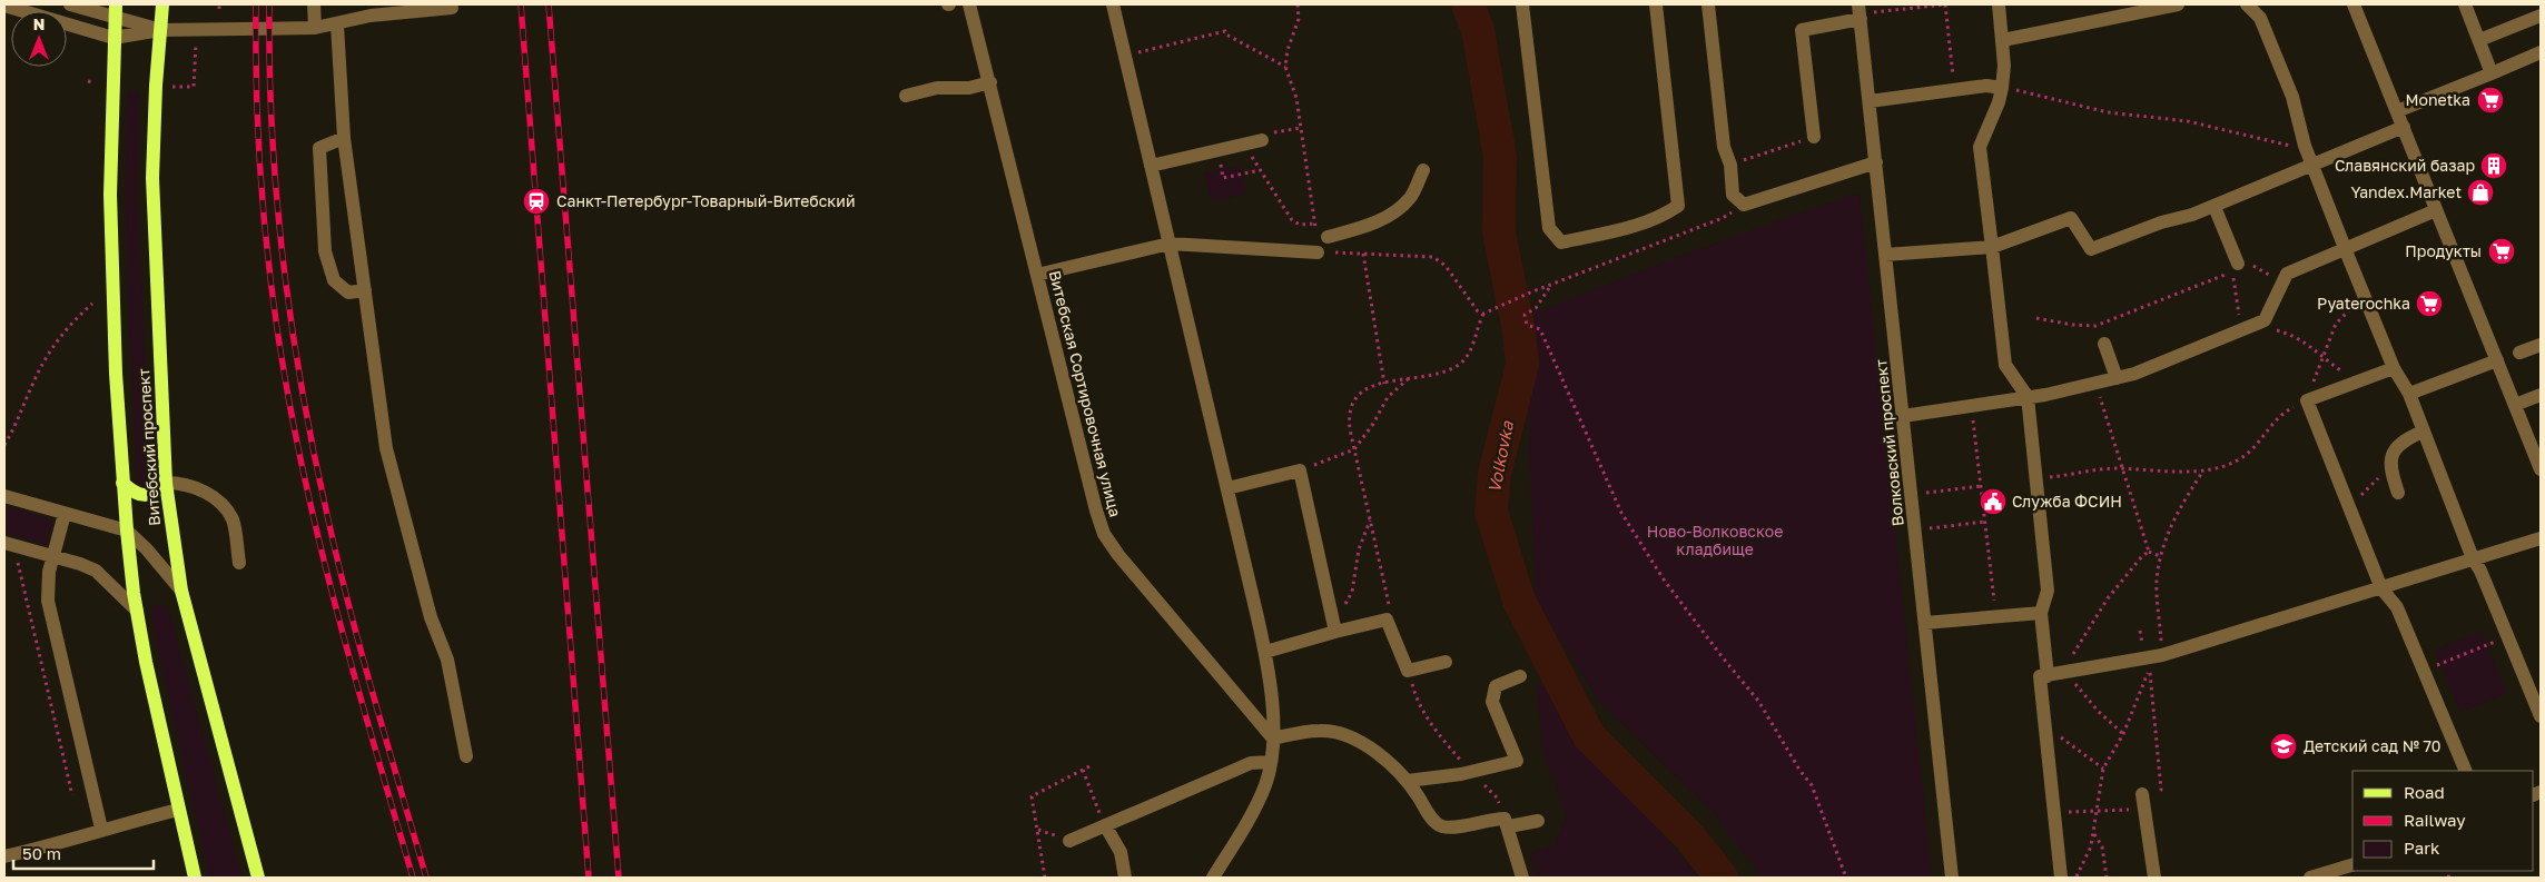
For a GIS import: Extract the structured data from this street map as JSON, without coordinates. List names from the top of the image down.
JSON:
{
  "streets": {
    "main road": ["Витебский проспект"],
    "street": ["Витебская Сортировочная улица", "Волковский проспект"]
  },
  "water": ["Volkovka"],
  "parks": ["Ново-Волковское кладбище"],
  "places": {
    "supermarket": ["Monetka", "Продукты", "Pyaterochka"],
    "building": ["Славянский базар"],
    "shop": ["Yandex.Market"],
    "station": ["Санкт-Петербург-Товарный-Витебский"],
    "public building": ["Служба ФСИН"],
    "school or university": ["Детский сад № 70"]
  },
  "legend": ["Road", "Railway", "Park"],
  "scale_bar": "50 m",
  "north": "top"
}
